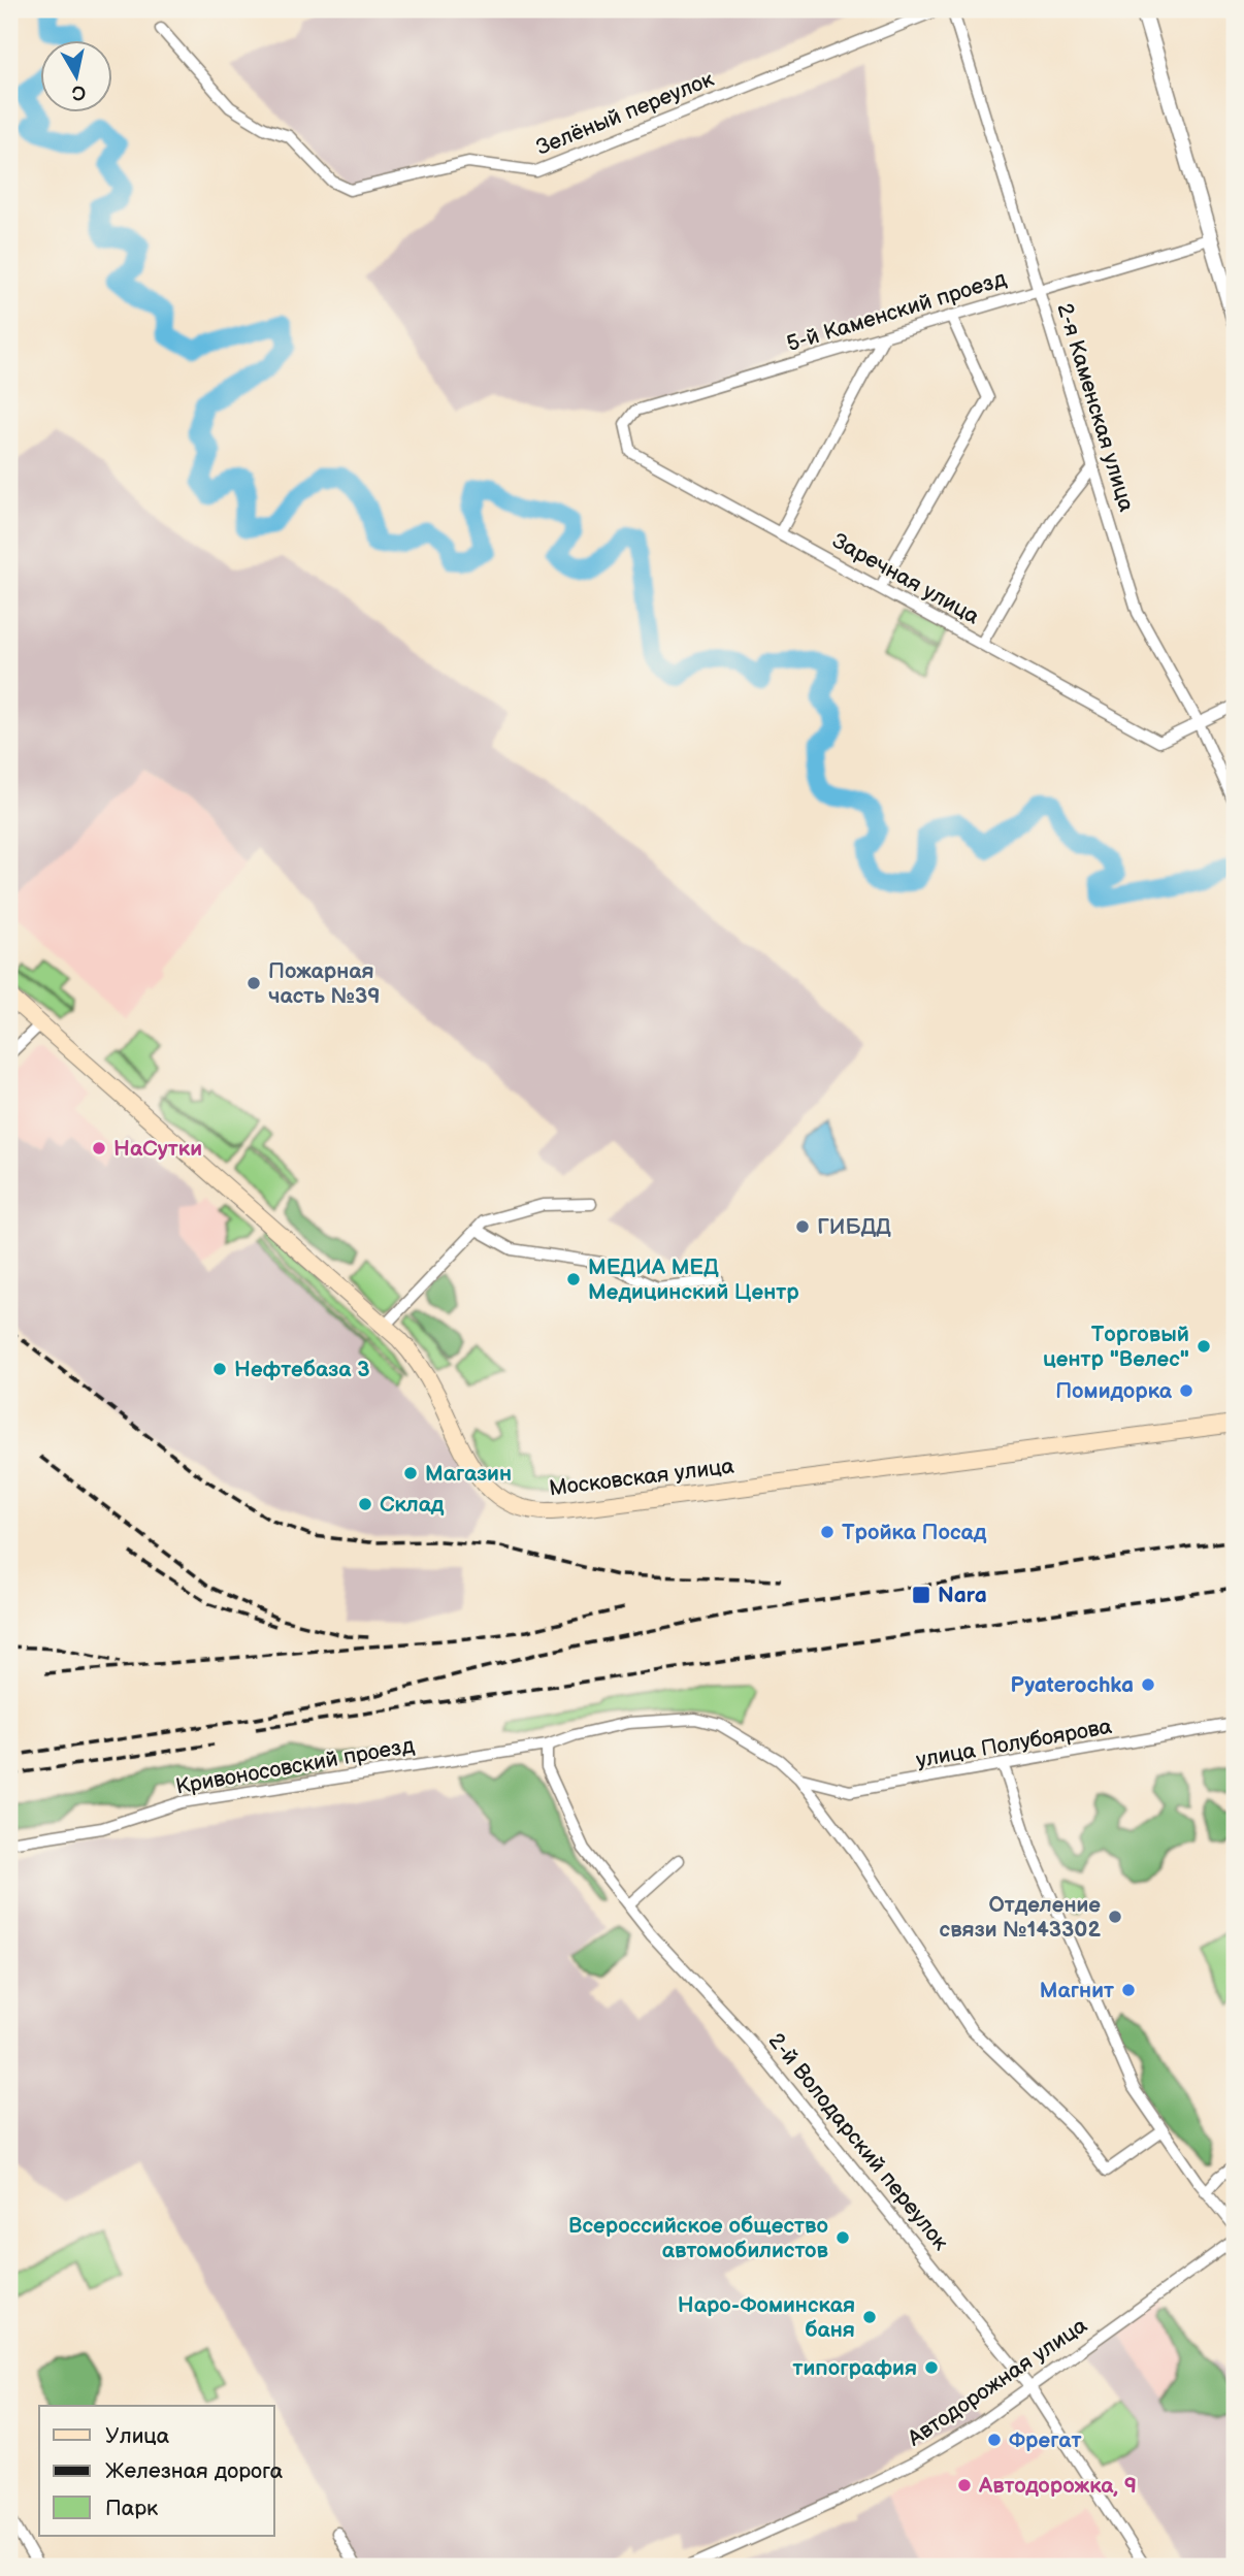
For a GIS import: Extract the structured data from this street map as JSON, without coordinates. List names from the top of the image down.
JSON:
{
  "streets": {
    "main road": ["Московская улица"],
    "street": [
      "Зелёный переулок",
      "5-й Каменский проезд",
      "2-я Каменская улица",
      "Заречная улица",
      "улица Полубоярова",
      "Кривоносовский проезд",
      "2-й Володарский переулок",
      "Автодорожная улица"
    ]
  },
  "crossings": [
    ["5-й Каменский проезд", "2-я Каменская улица"],
    ["5-й Каменский проезд", "Заречная улица"],
    ["2-я Каменская улица", "Заречная улица"],
    ["улица Полубоярова", "Кривоносовский проезд"],
    ["Кривоносовский проезд", "2-й Володарский переулок"],
    ["2-й Володарский переулок", "Автодорожная улица"]
  ],
  "places": {
    "other": [
      "Пожарная часть №39",
      "НаСутки",
      "ГИБДД",
      "МЕДИА МЕД Медицинский Центр",
      "Торговый центр \"Велес\"",
      "Нефтебаза 3",
      "Помидорка",
      "Магазин",
      "Склад",
      "Тройка Посад",
      "Pyaterochka",
      "Отделение связи №143302",
      "Магнит",
      "Всероссийское общество автомобилистов",
      "Наро-Фоминская баня",
      "типография",
      "Фрегат",
      "Автодорожка, 9"
    ],
    "transit": ["Nara"]
  },
  "legend": ["Улица", "Железная дорога", "Парк"],
  "north": "bottom"
}
